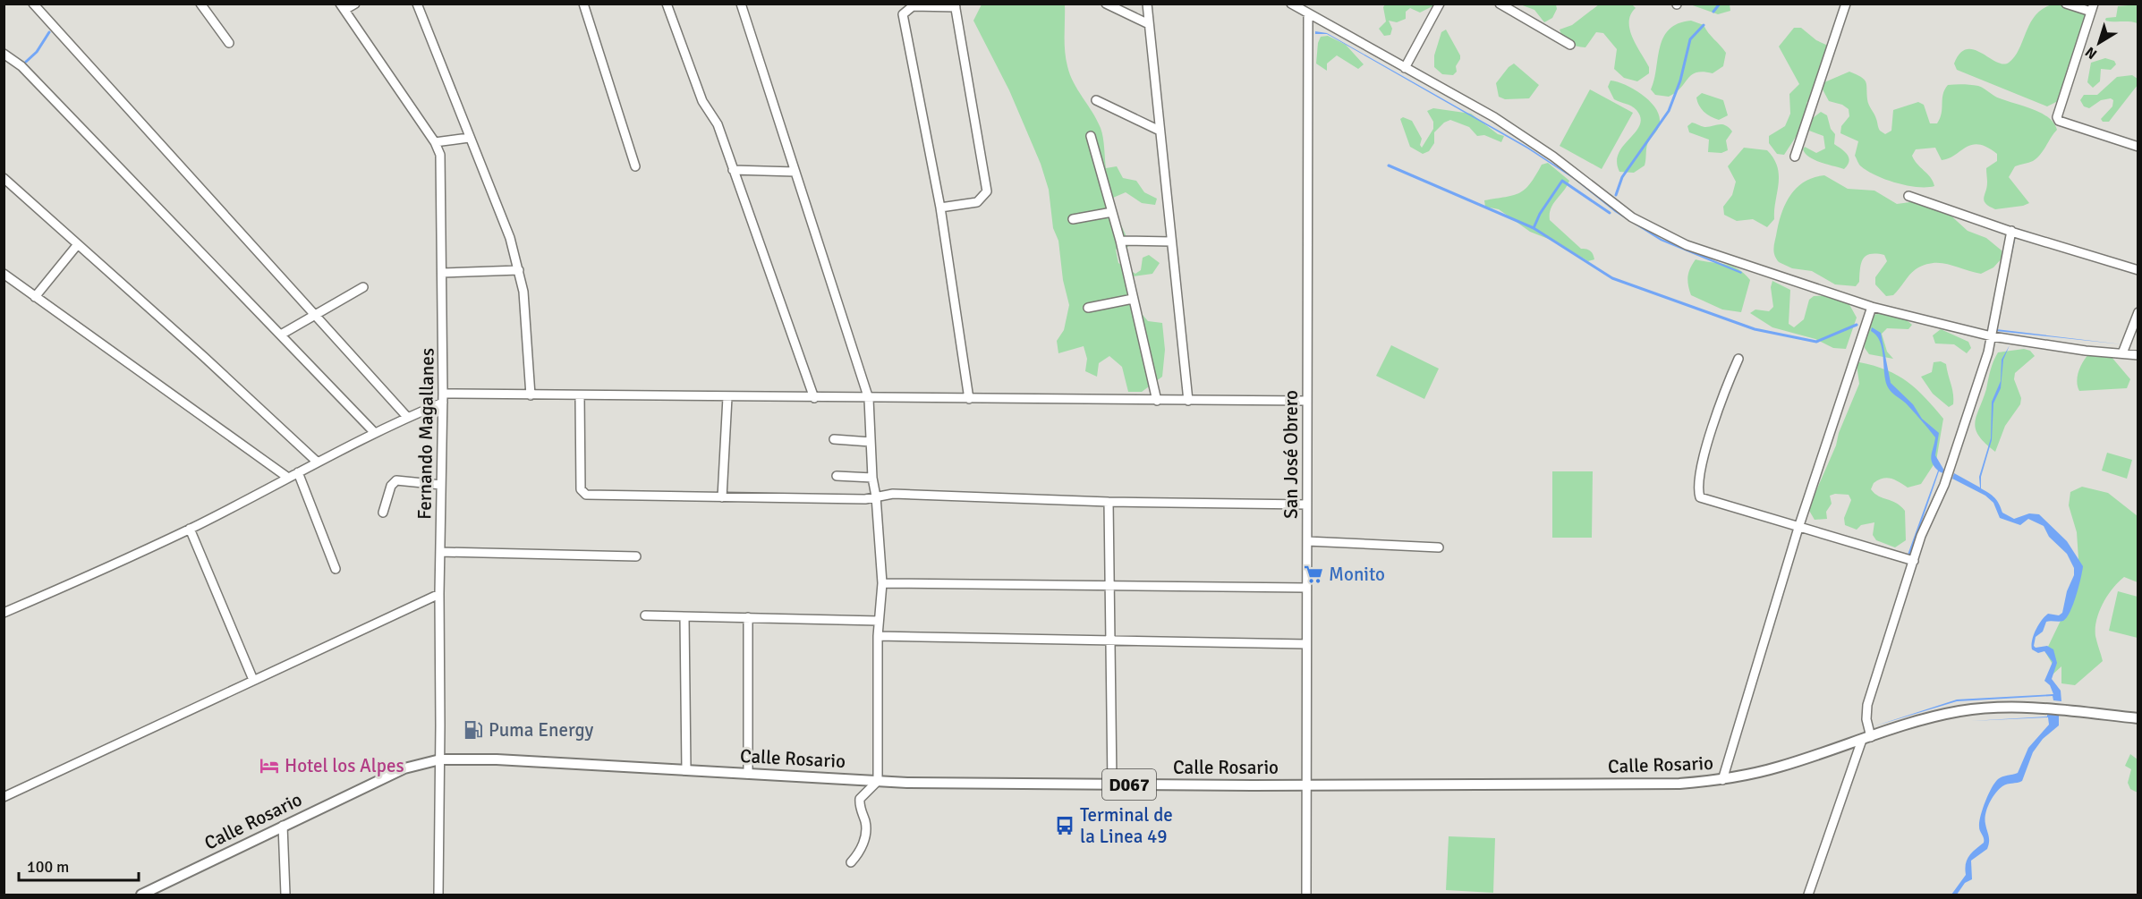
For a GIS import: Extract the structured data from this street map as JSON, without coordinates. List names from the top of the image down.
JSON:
{
  "streets": {
    "main road": ["Calle Rosario", "D067"],
    "street": ["Fernando Magallanes", "San José Obrero"]
  },
  "crossings": [
    ["Fernando Magallanes", "Calle Rosario"],
    ["San José Obrero", "Calle Rosario"]
  ],
  "places": {
    "supermarket": ["Monito"],
    "fuel station": ["Puma Energy"],
    "hotel": ["Hotel los Alpes"],
    "bus stop": ["Terminal de la Linea 49"]
  },
  "scale_bar": "100 m",
  "north": "bottom left"
}
